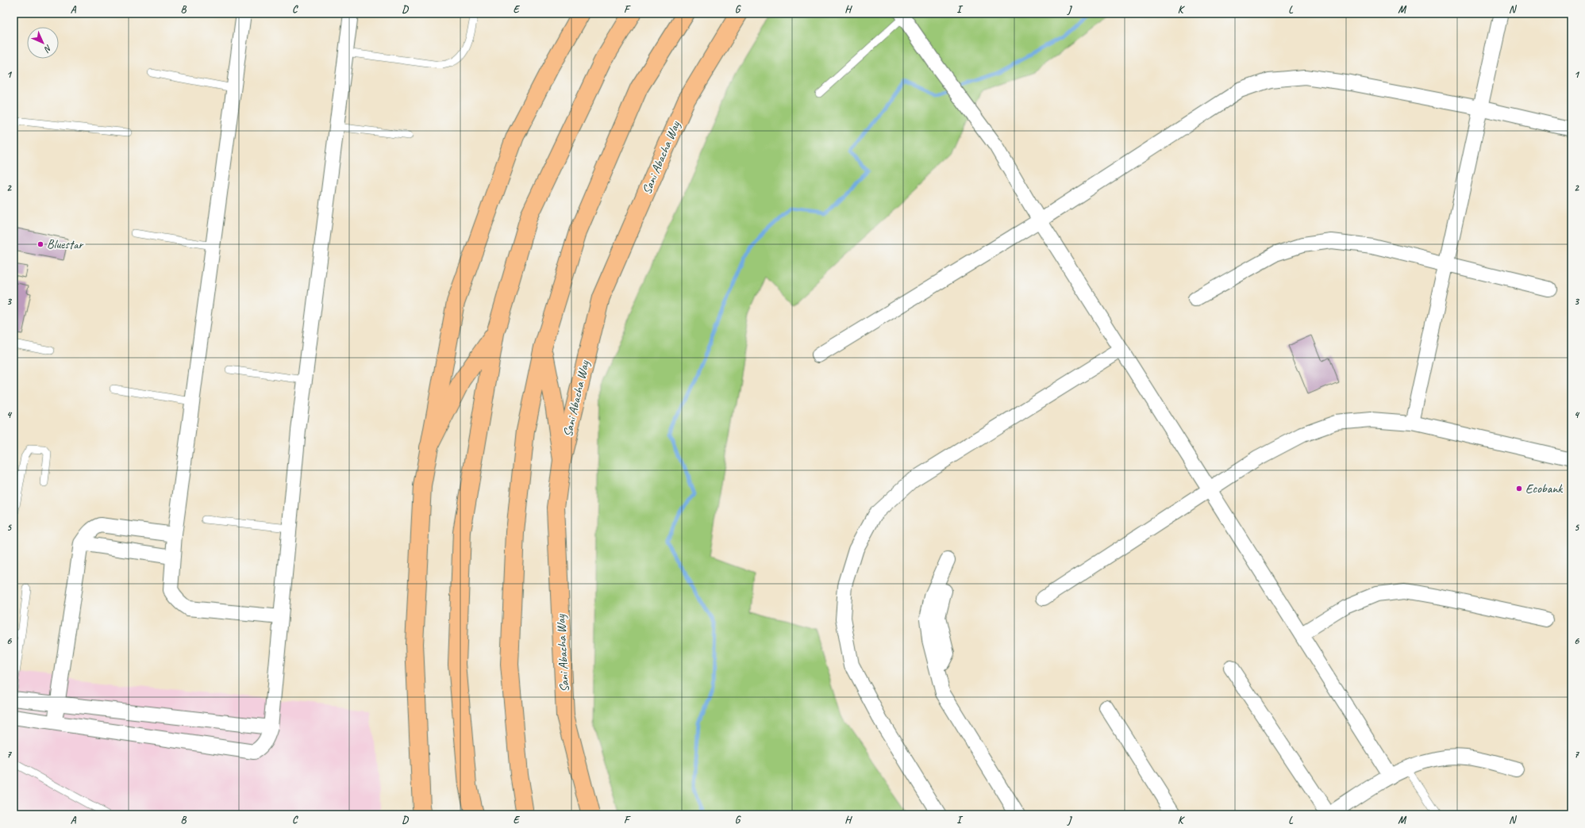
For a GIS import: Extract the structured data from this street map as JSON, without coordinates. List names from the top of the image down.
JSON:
{
  "streets": {
    "main road": ["Sani Abacha Way"]
  },
  "places": ["Bluestar", "Ecobank"],
  "north": "bottom right",
  "grid": {
    "columns": [
      "A",
      "B",
      "C",
      "D",
      "E",
      "F",
      "G",
      "H",
      "I",
      "J",
      "K",
      "L",
      "M",
      "N"
    ],
    "rows": [
      "1",
      "2",
      "3",
      "4",
      "5",
      "6",
      "7"
    ]
  }
}
